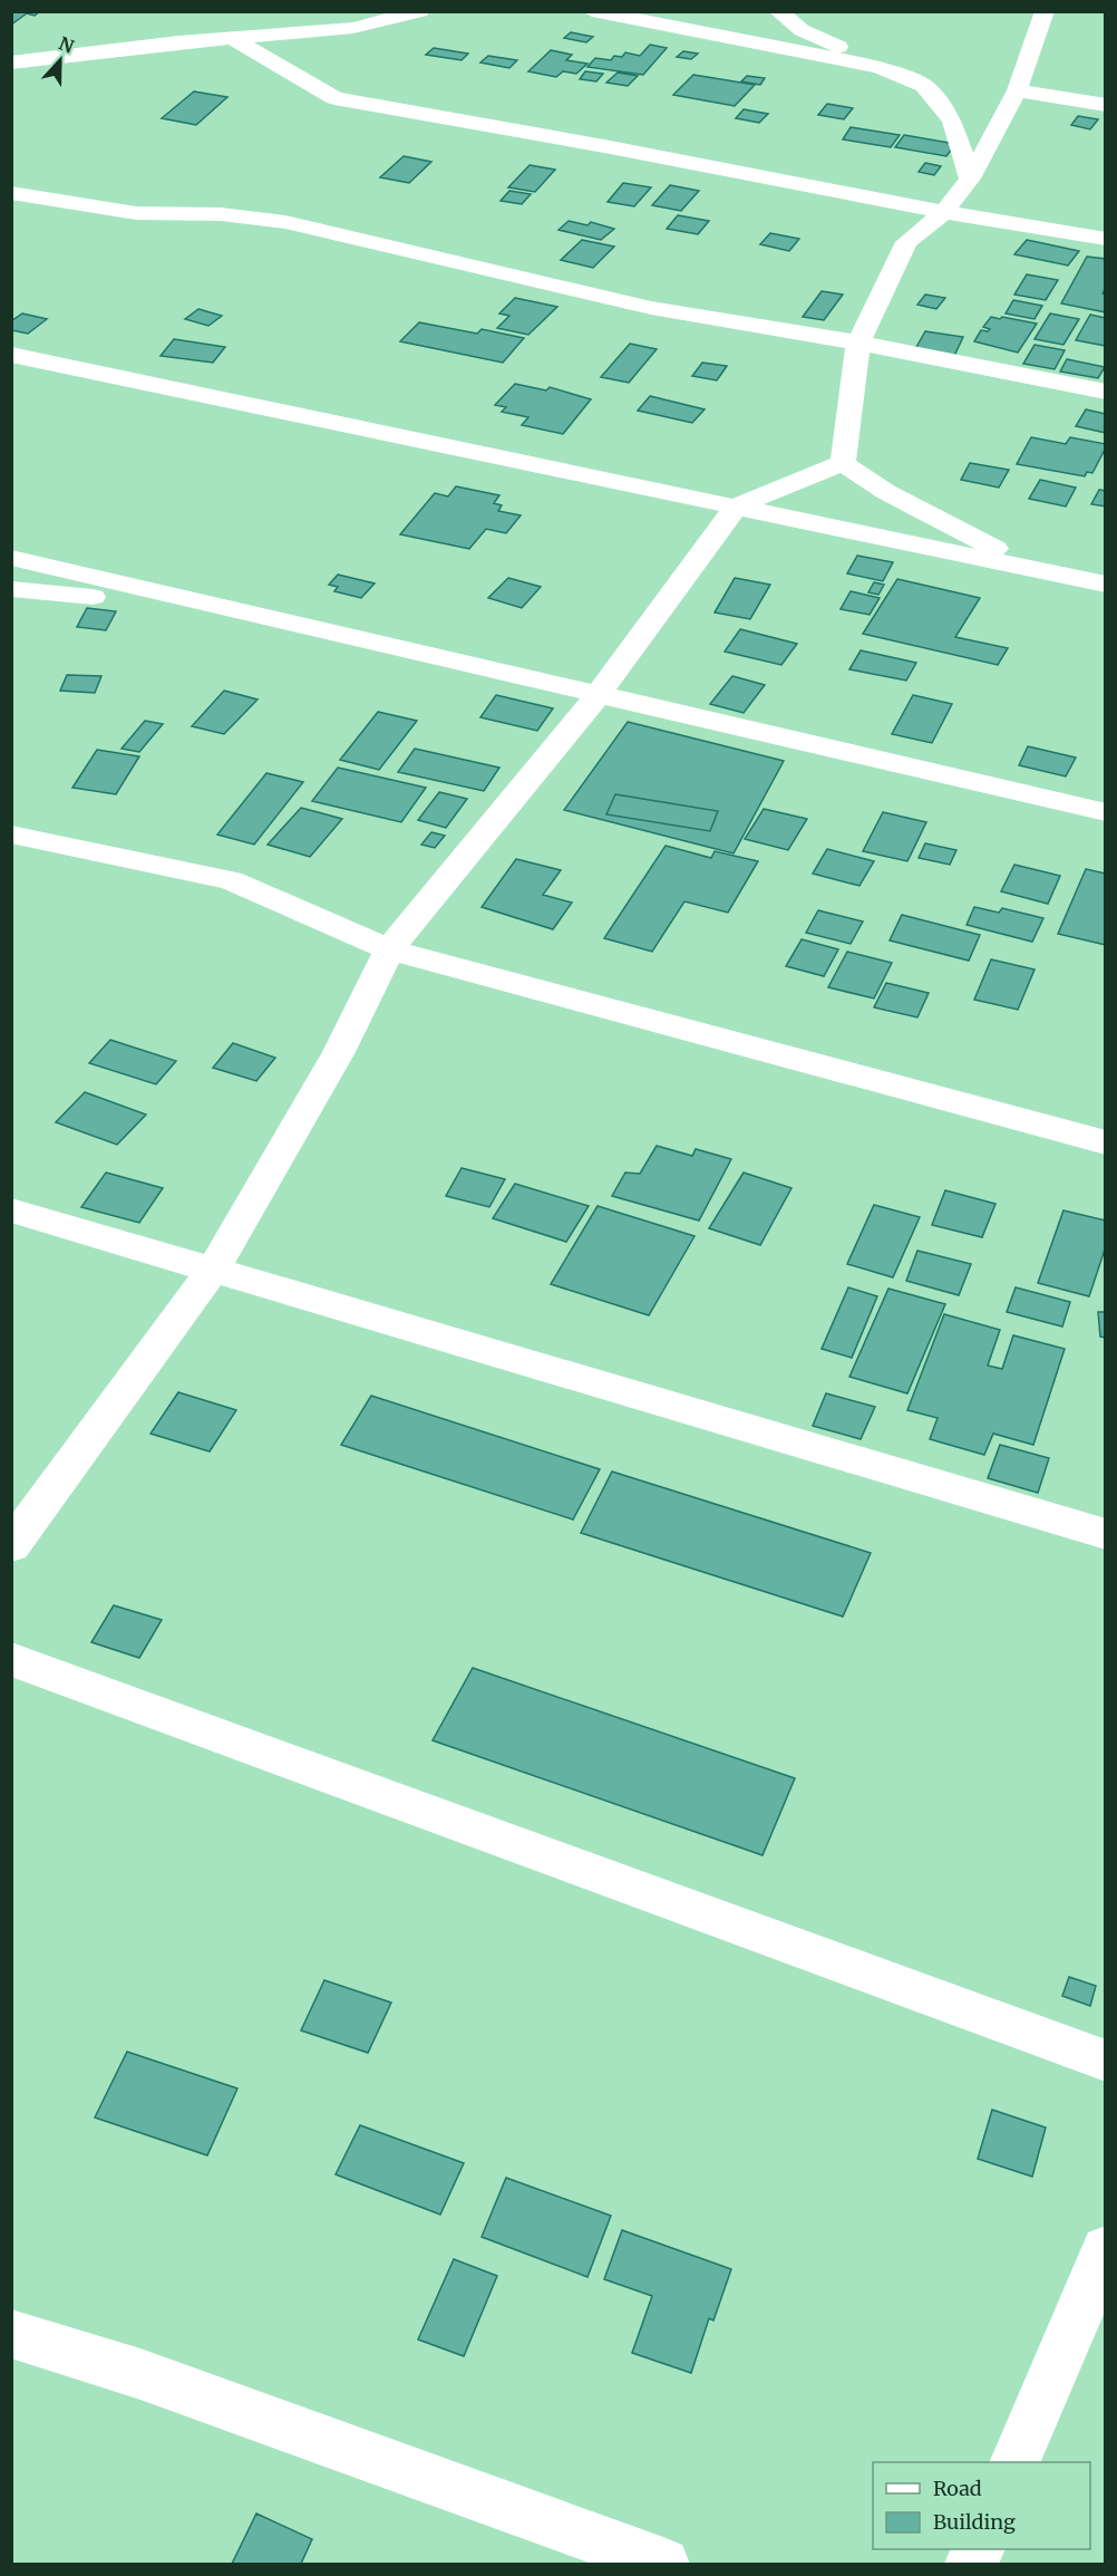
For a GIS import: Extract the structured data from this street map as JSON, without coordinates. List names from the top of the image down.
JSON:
{
  "legend": ["Road", "Building"],
  "north": "top"
}
